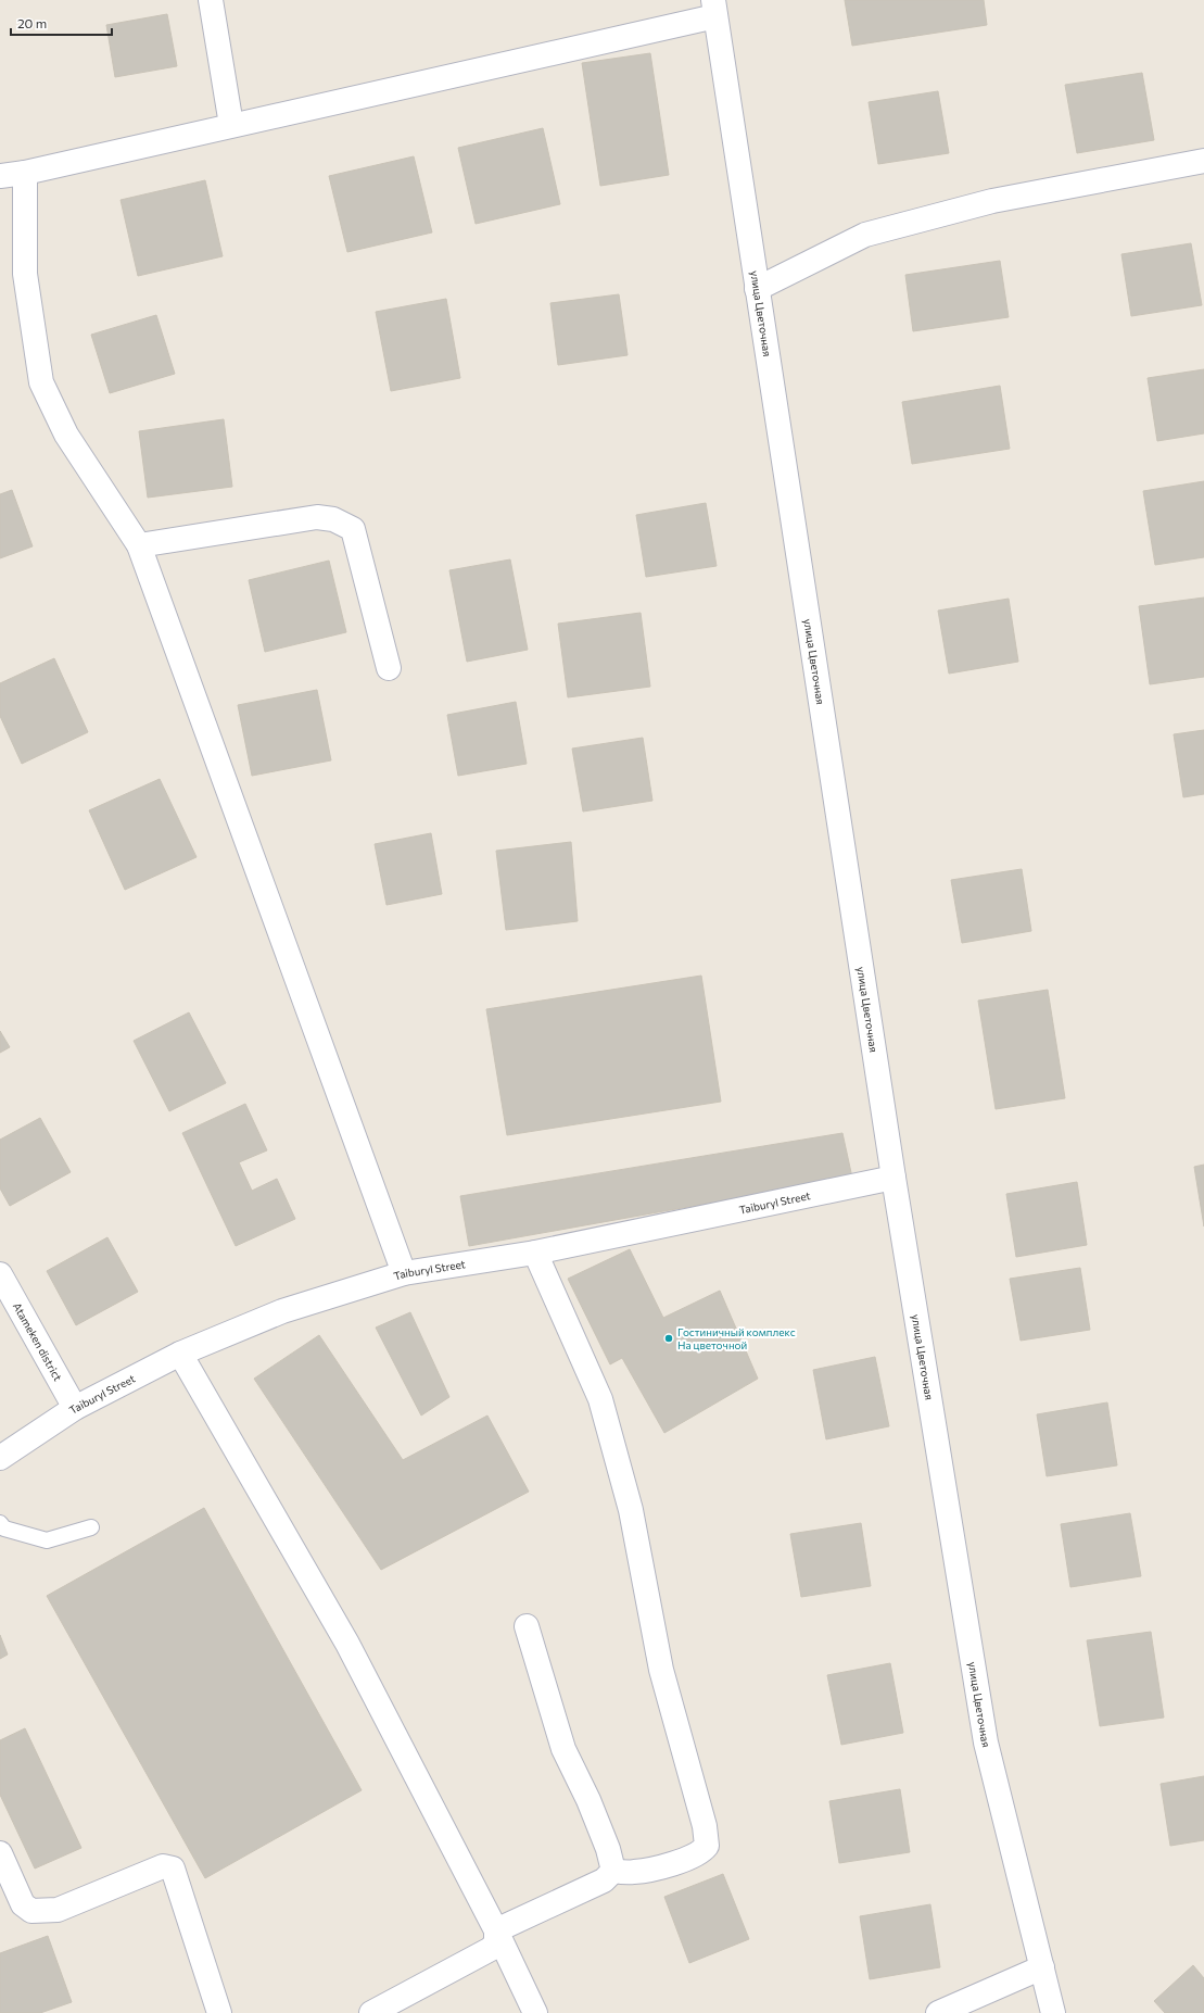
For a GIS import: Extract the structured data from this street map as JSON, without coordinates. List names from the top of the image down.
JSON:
{
  "streets": {
    "street": ["улица Цветочная", "Taiburyl Street", "Atameken district"]
  },
  "crossings": [
    ["улица Цветочная", "Taiburyl Street"],
    ["Taiburyl Street", "Atameken district"]
  ],
  "places": ["Гостиничный комплекс На цветочной"],
  "scale_bar": "20 m"
}
